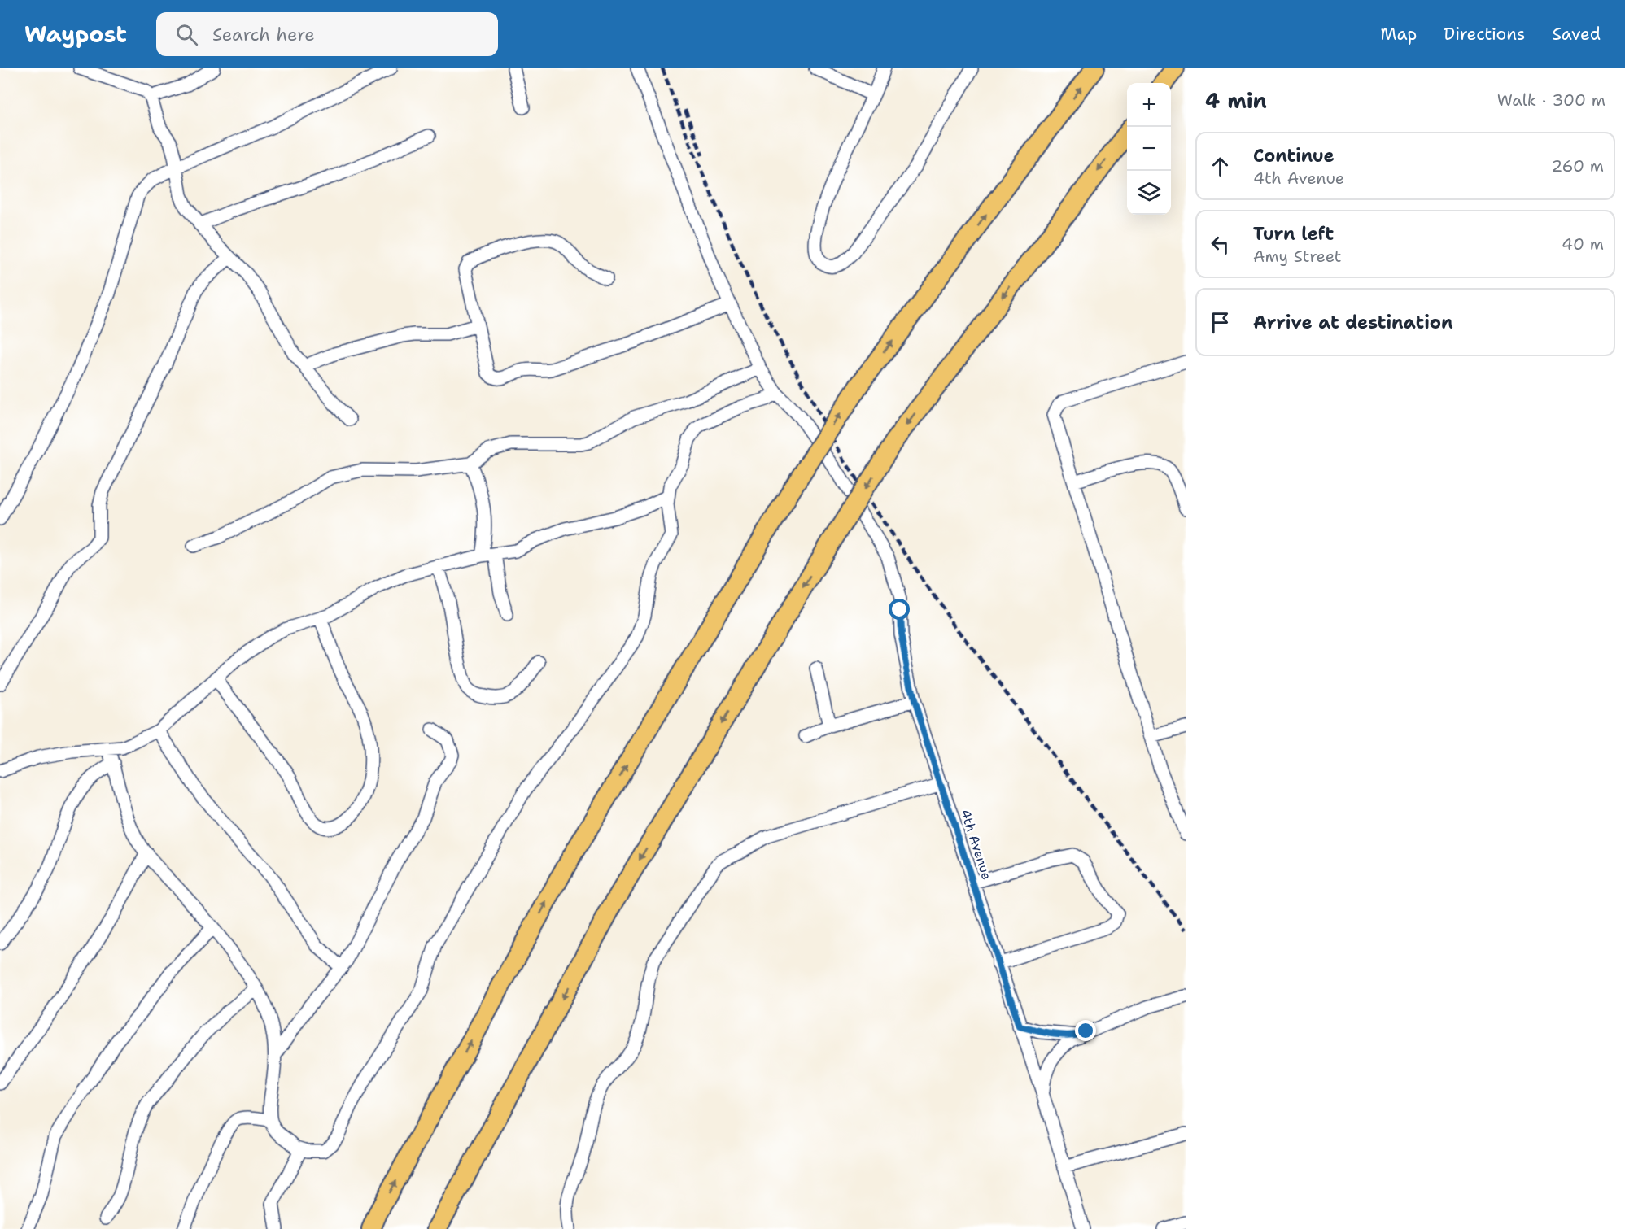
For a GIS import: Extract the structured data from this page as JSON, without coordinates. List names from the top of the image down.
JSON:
{
  "streets": {
    "street": ["4th Avenue"]
  },
  "page": {
    "header": "Waypost",
    "search": "Search here",
    "nav": ["Map", "Directions", "Saved"],
    "heading": ["4 min", "Walk · 300 m"],
    "map_buttons": ["+", "−"],
    "list": [
      ["Continue", "4th Avenue", "260 m"],
      ["Turn left", "Amy Street", "40 m"],
      "Arrive at destination"
    ]
  }
}
